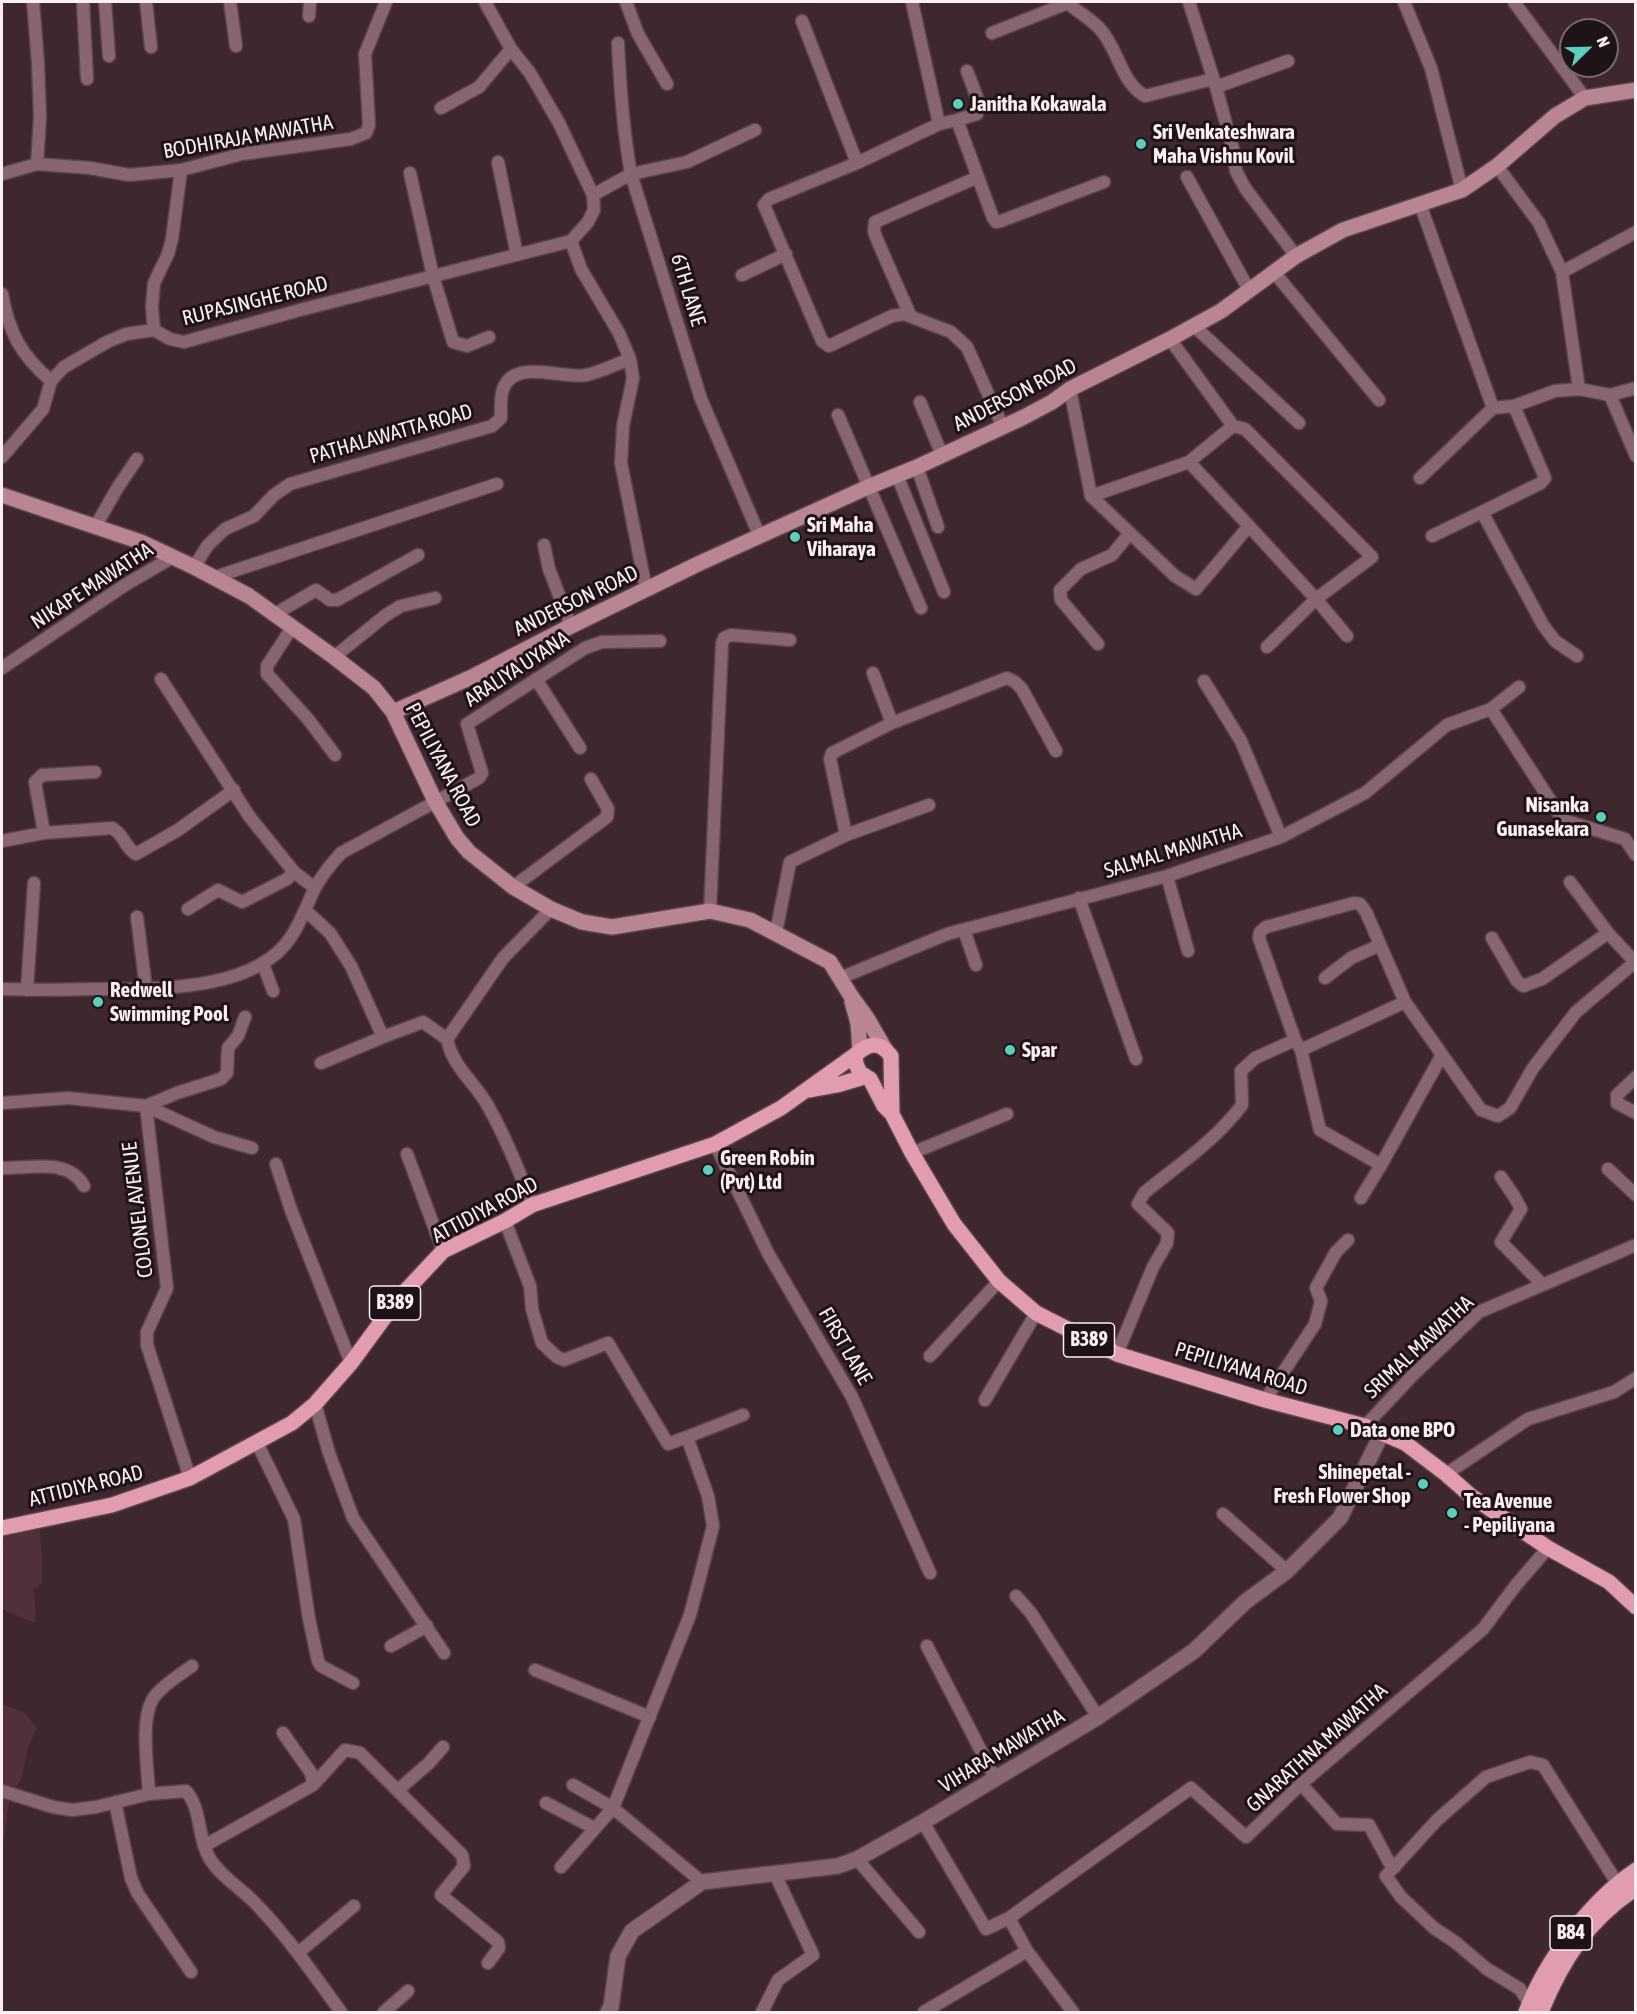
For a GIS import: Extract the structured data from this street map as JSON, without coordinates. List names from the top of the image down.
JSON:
{
  "streets": {
    "main road": [
      "ANDERSON ROAD",
      "PEPILIYANA ROAD",
      "ATTIDIYA ROAD",
      "B389",
      "B84"
    ],
    "street": [
      "BODHIRAJA MAWATHA",
      "6TH LANE",
      "RUPASINGHE ROAD",
      "PATHALAWATTA ROAD",
      "NIKAPE MAWATHA",
      "ARALIYA UYANA",
      "SALMAL MAWATHA",
      "COLONEL AVENUE",
      "FIRST LANE",
      "SRIMAL MAWATHA",
      "GNARATHNA MAWATHA",
      "VIHARA MAWATHA"
    ]
  },
  "crossings": [
    ["6TH LANE", "ANDERSON ROAD"],
    ["ANDERSON ROAD", "PEPILIYANA ROAD"],
    ["PATHALAWATTA ROAD", "PEPILIYANA ROAD"],
    ["NIKAPE MAWATHA", "PEPILIYANA ROAD"],
    ["ARALIYA UYANA", "PEPILIYANA ROAD"],
    ["PEPILIYANA ROAD", "SALMAL MAWATHA"],
    ["PEPILIYANA ROAD", "B389"],
    ["PEPILIYANA ROAD", "SRIMAL MAWATHA"],
    ["PEPILIYANA ROAD", "GNARATHNA MAWATHA"],
    ["PEPILIYANA ROAD", "VIHARA MAWATHA"],
    ["COLONEL AVENUE", "ATTIDIYA ROAD"],
    ["ATTIDIYA ROAD", "B389"],
    ["ATTIDIYA ROAD", "FIRST LANE"],
    ["GNARATHNA MAWATHA", "VIHARA MAWATHA"]
  ],
  "places": [
    "Janitha Kokawala",
    "Sri Venkateshwara Maha Vishnu Kovil",
    "Sri Maha Viharaya",
    "Nisanka Gunasekara",
    "Redwell Swimming Pool",
    "Spar",
    "Green Robin (Pvt) Ltd",
    "Data one BPO",
    "Shinepetal - Fresh Flower Shop",
    "Tea Avenue - Pepiliyana"
  ],
  "north": "top right"
}
